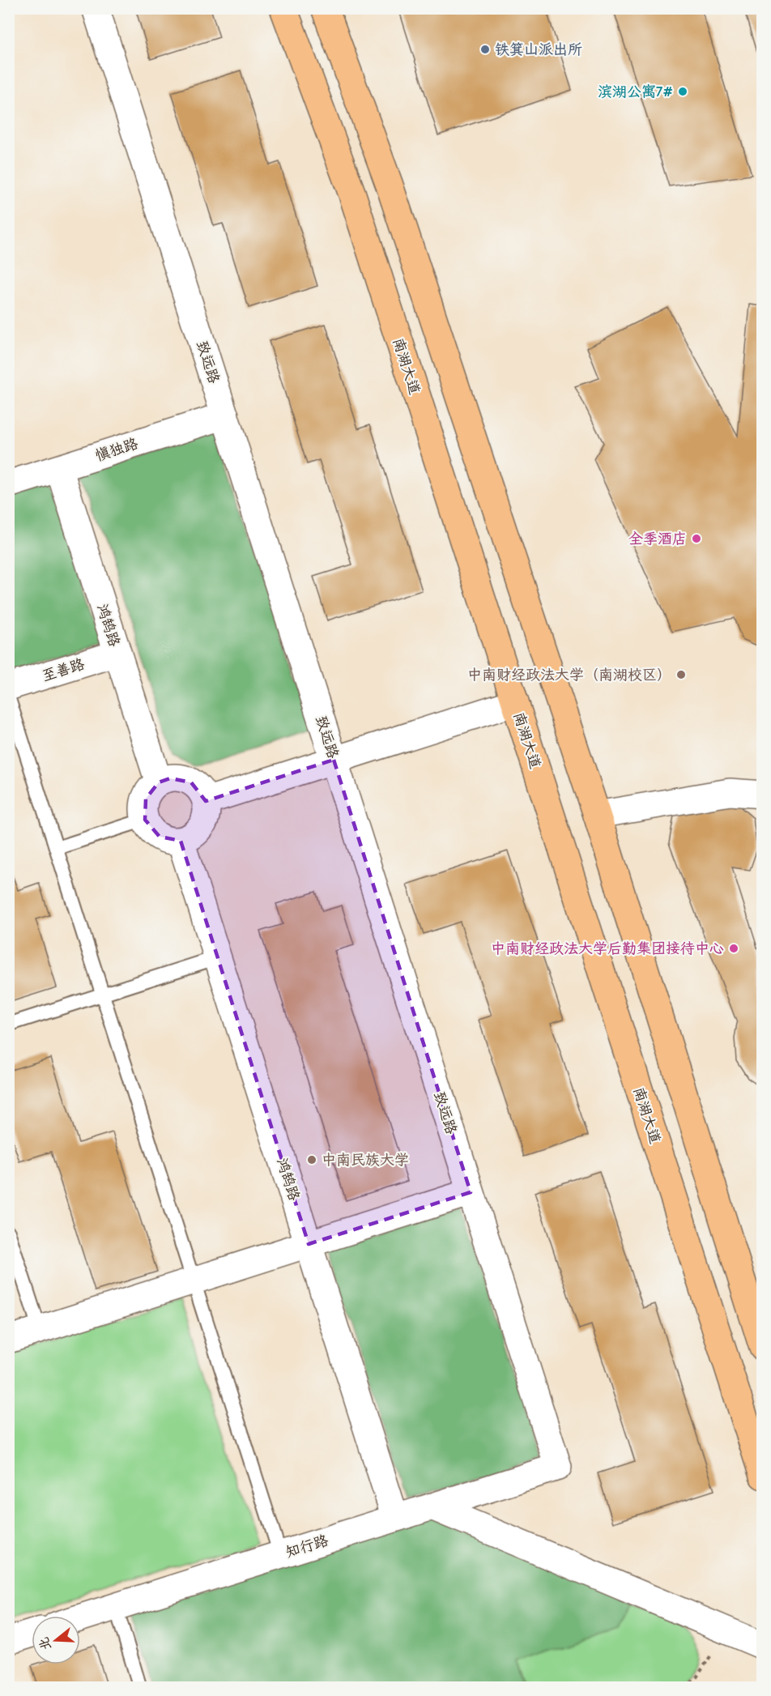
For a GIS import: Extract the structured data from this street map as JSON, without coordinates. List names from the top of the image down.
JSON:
{
  "streets": {
    "main road": ["南湖大道"],
    "street": [
      "致远路",
      "慎独路",
      "鸿鹄路",
      "至善路",
      "知行路"
    ]
  },
  "crossings": [
    ["致远路", "慎独路"],
    ["致远路", "知行路"],
    ["慎独路", "鸿鹄路"],
    ["鸿鹄路", "至善路"],
    ["鸿鹄路", "知行路"]
  ],
  "places": [
    "铁箕山派出所",
    "滨湖公寓7#",
    "全季酒店",
    "中南财经政法大学（南湖校区）",
    "中南财经政法大学后勤集团接待中心",
    "中南民族大学"
  ],
  "north": "left"
}
